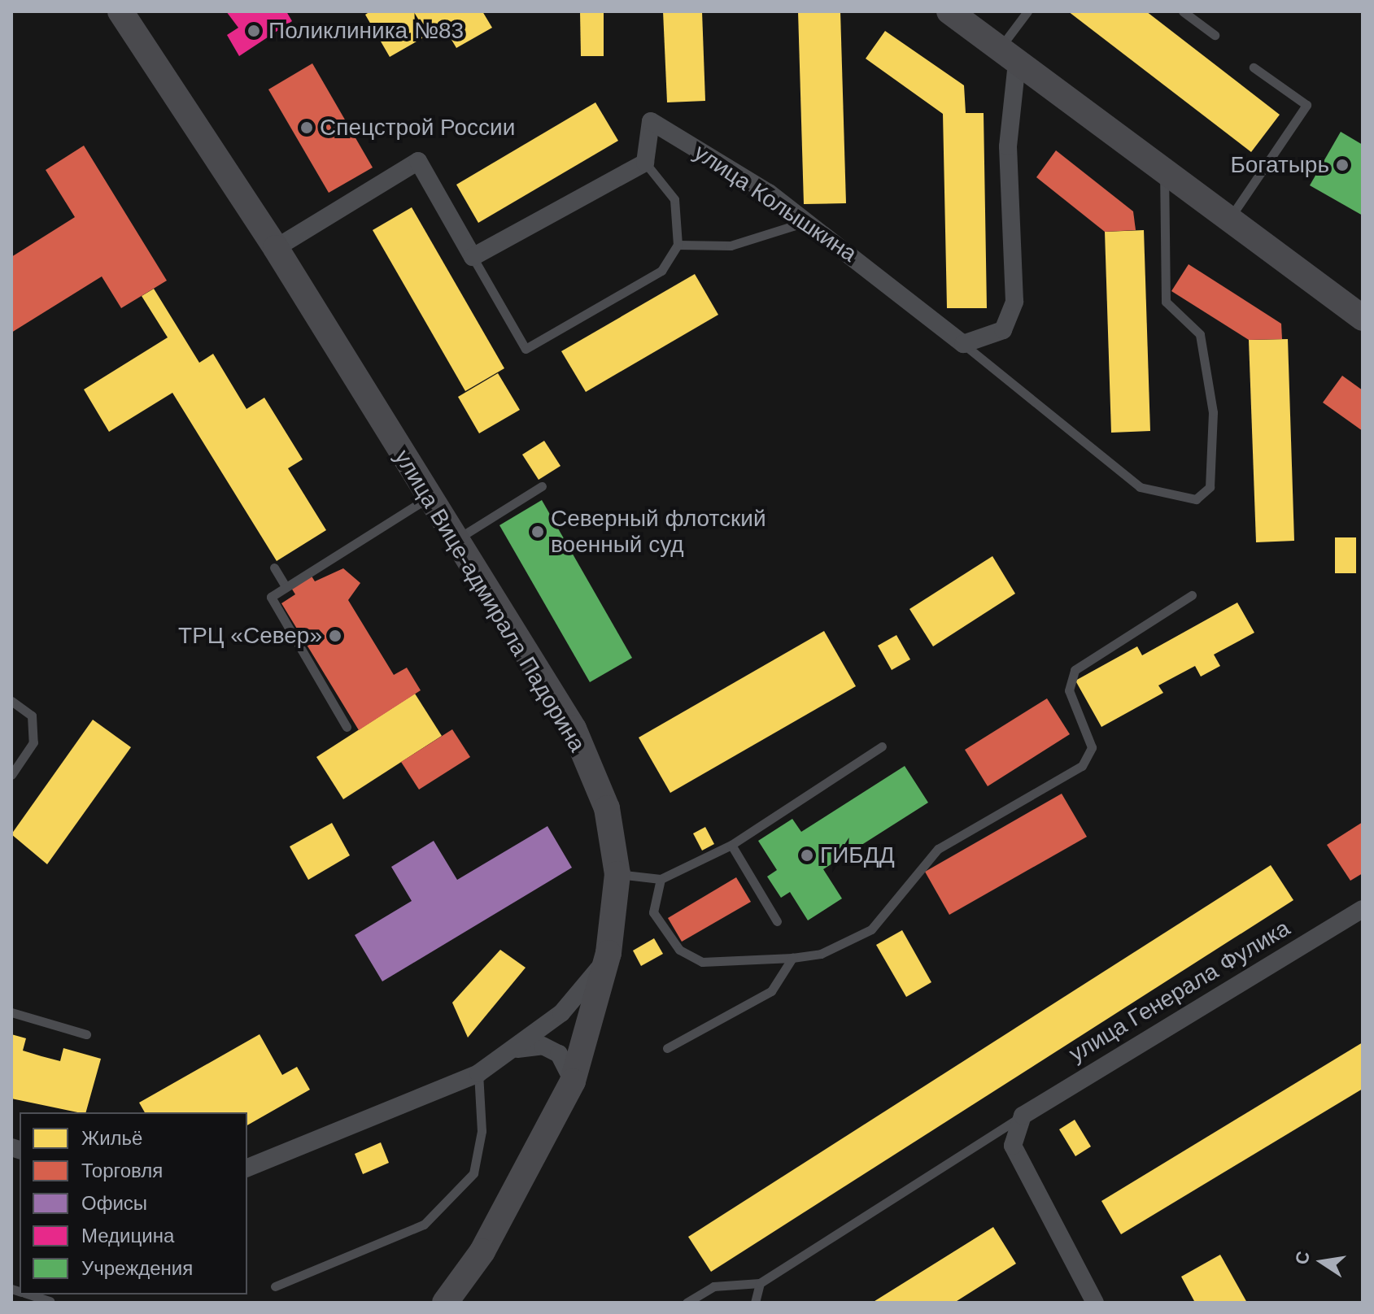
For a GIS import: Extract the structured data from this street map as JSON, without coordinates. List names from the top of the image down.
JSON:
{
  "streets": {
    "street": ["улица Колышкина", "улица Вице-адмирала Падорина", "улица Генерала Фулика"]
  },
  "places": [
    "Поликлиника №83",
    "Спецстрой России",
    "Богатырь",
    "Северный флотский военный суд",
    "ТРЦ «Север»",
    "ГИБДД"
  ],
  "legend": [
    "Жильё",
    "Торговля",
    "Офисы",
    "Медицина",
    "Учреждения"
  ],
  "north": "left"
}
